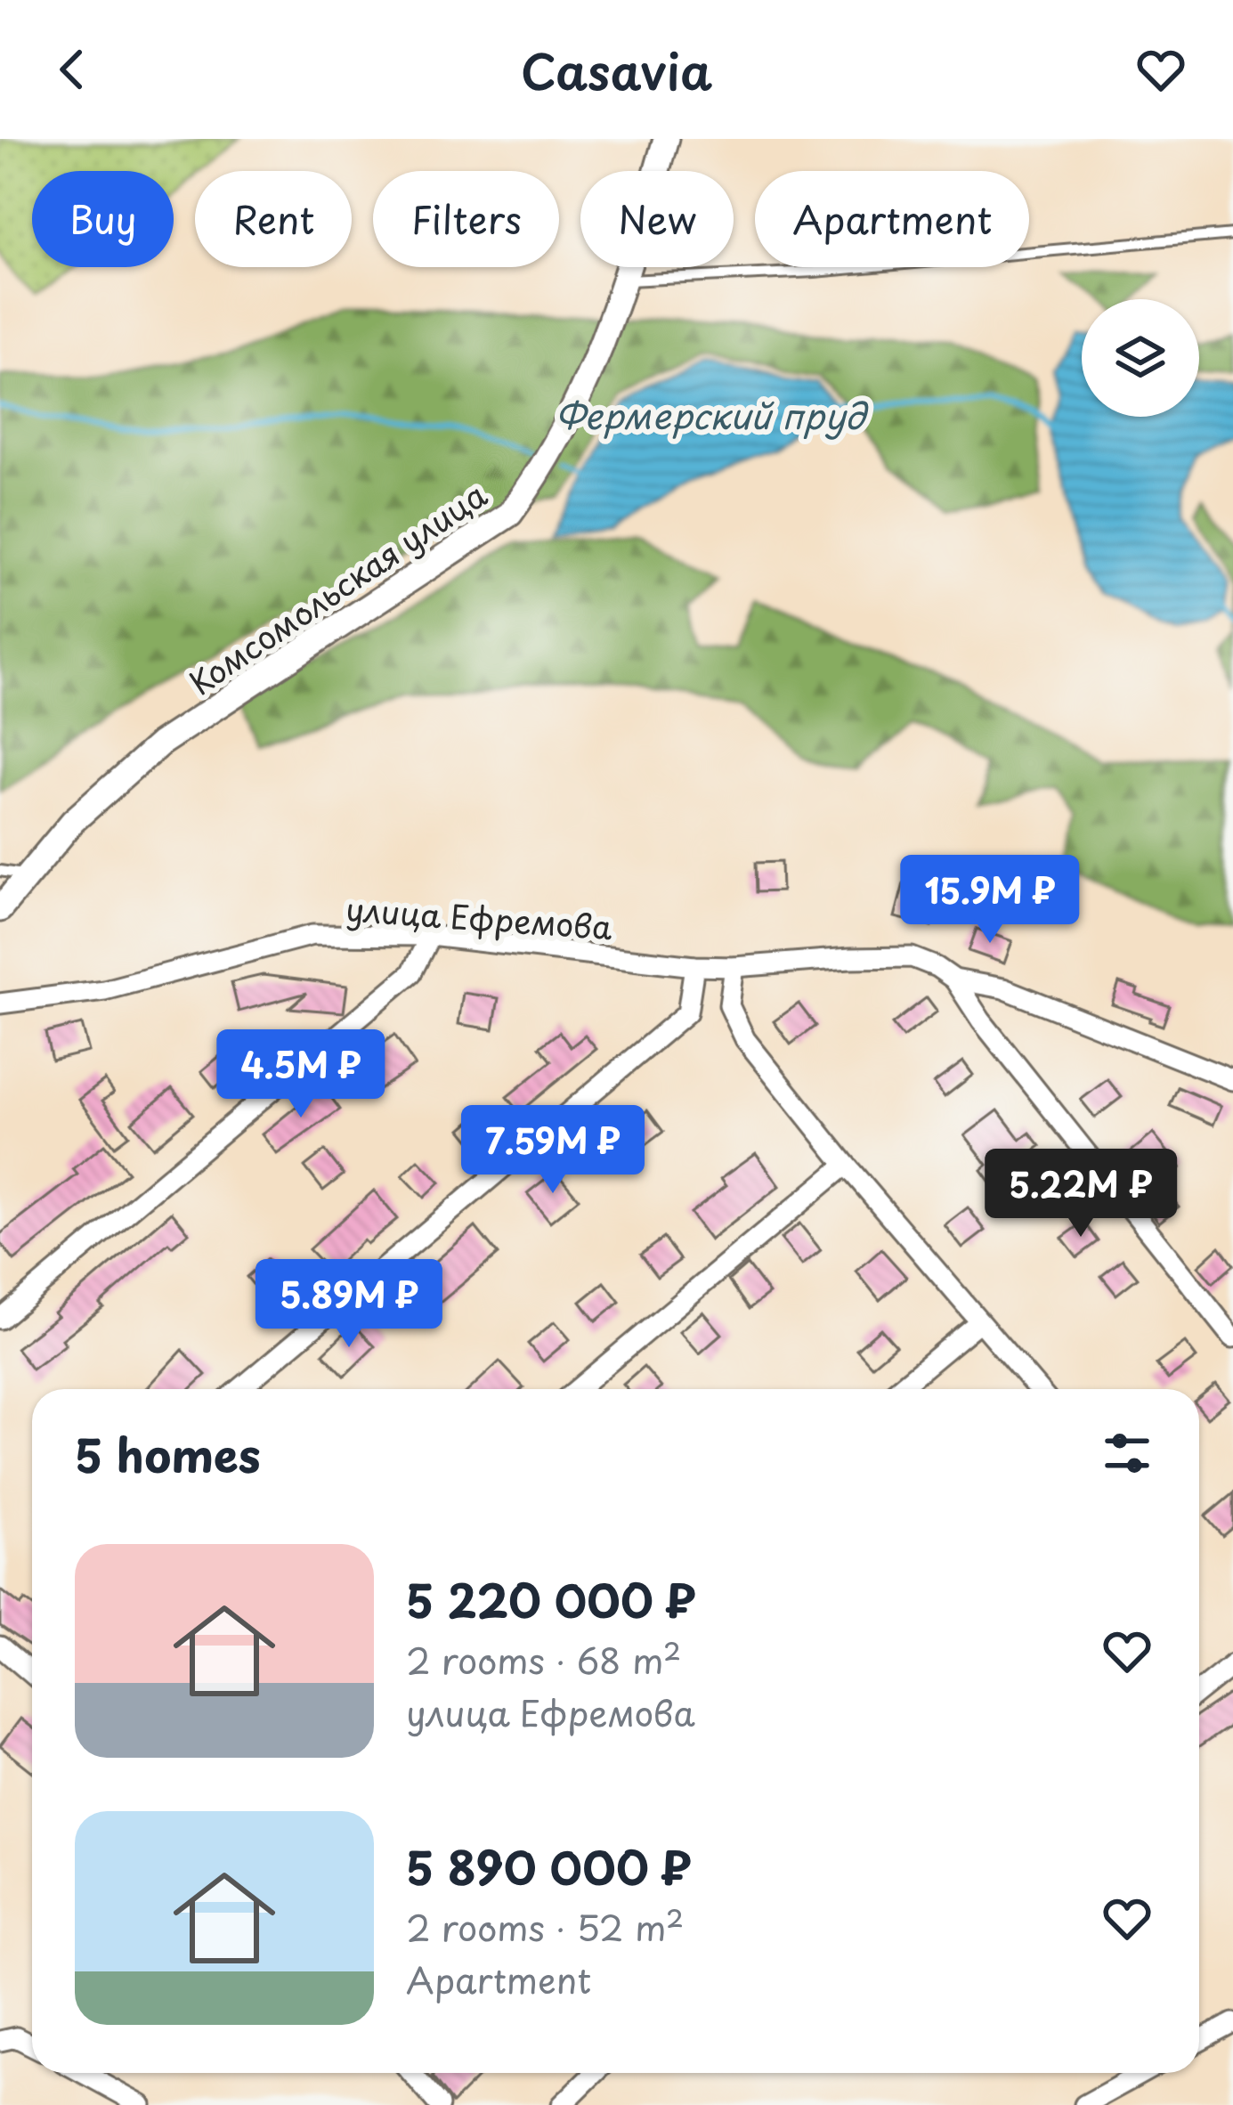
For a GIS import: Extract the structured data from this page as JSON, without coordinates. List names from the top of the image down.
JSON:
{
  "streets": {
    "street": ["Комсомольская улица", "улица Ефремова"]
  },
  "water": ["Фермерский пруд"],
  "page": {
    "header": "Casavia",
    "chip": [
      "Buy",
      "Rent",
      "Filters",
      "New",
      "Apartment"
    ],
    "price": [
      "15.9M ₽",
      "4.5M ₽",
      "7.59M ₽",
      "5.22M ₽",
      "5.89M ₽"
    ],
    "heading": "5 homes",
    "list": [
      {
        "name": "5 220 000 ₽",
        "note": "2 rooms · 68 m² · улица Ефремова"
      },
      {
        "name": "5 890 000 ₽",
        "note": "2 rooms · 52 m² · Apartment"
      }
    ]
  }
}
